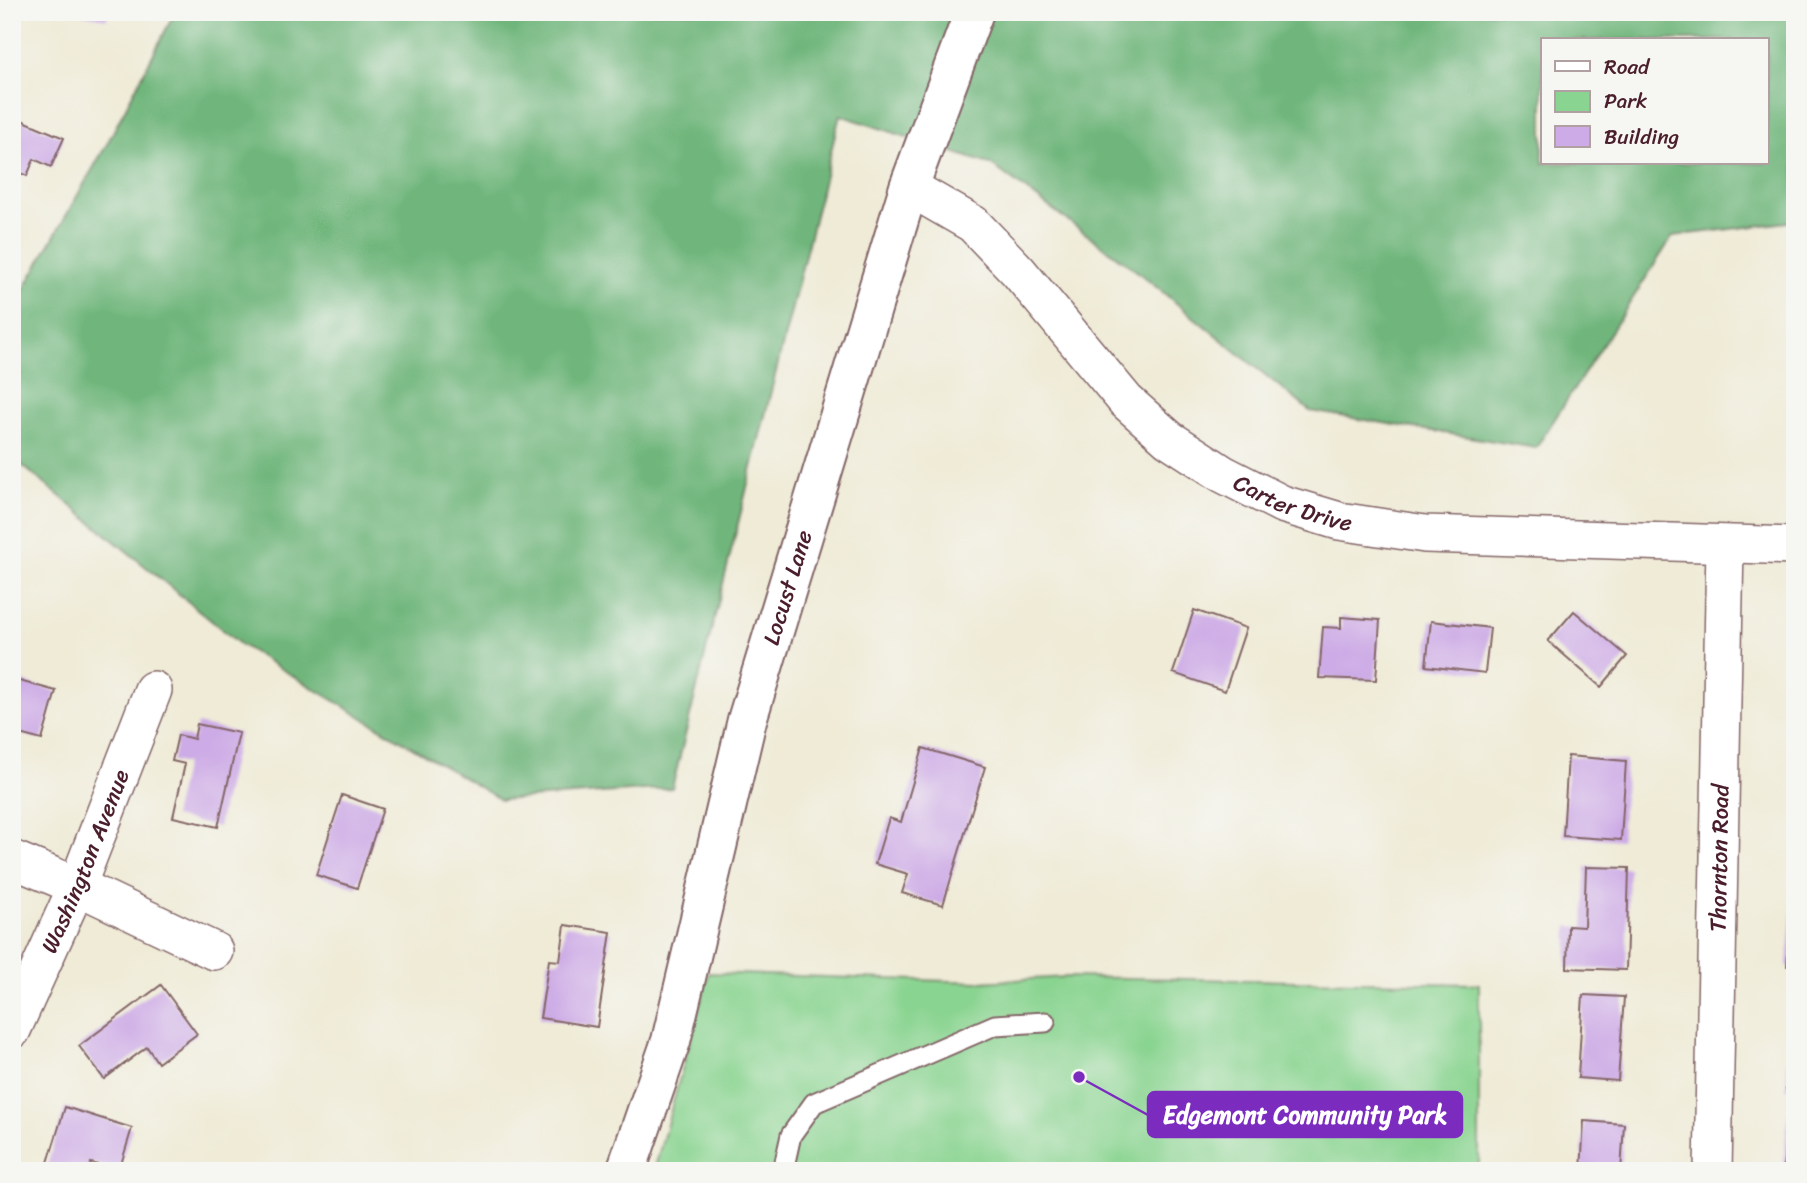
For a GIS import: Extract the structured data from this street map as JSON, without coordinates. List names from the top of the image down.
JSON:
{
  "streets": {
    "street": [
      "Carter Drive",
      "Locust Lane",
      "Thornton Road",
      "Washington Avenue"
    ]
  },
  "crossings": [
    ["Carter Drive", "Locust Lane"],
    ["Carter Drive", "Thornton Road"]
  ],
  "places": ["Edgemont Community Park"],
  "legend": ["Road", "Park", "Building"]
}
